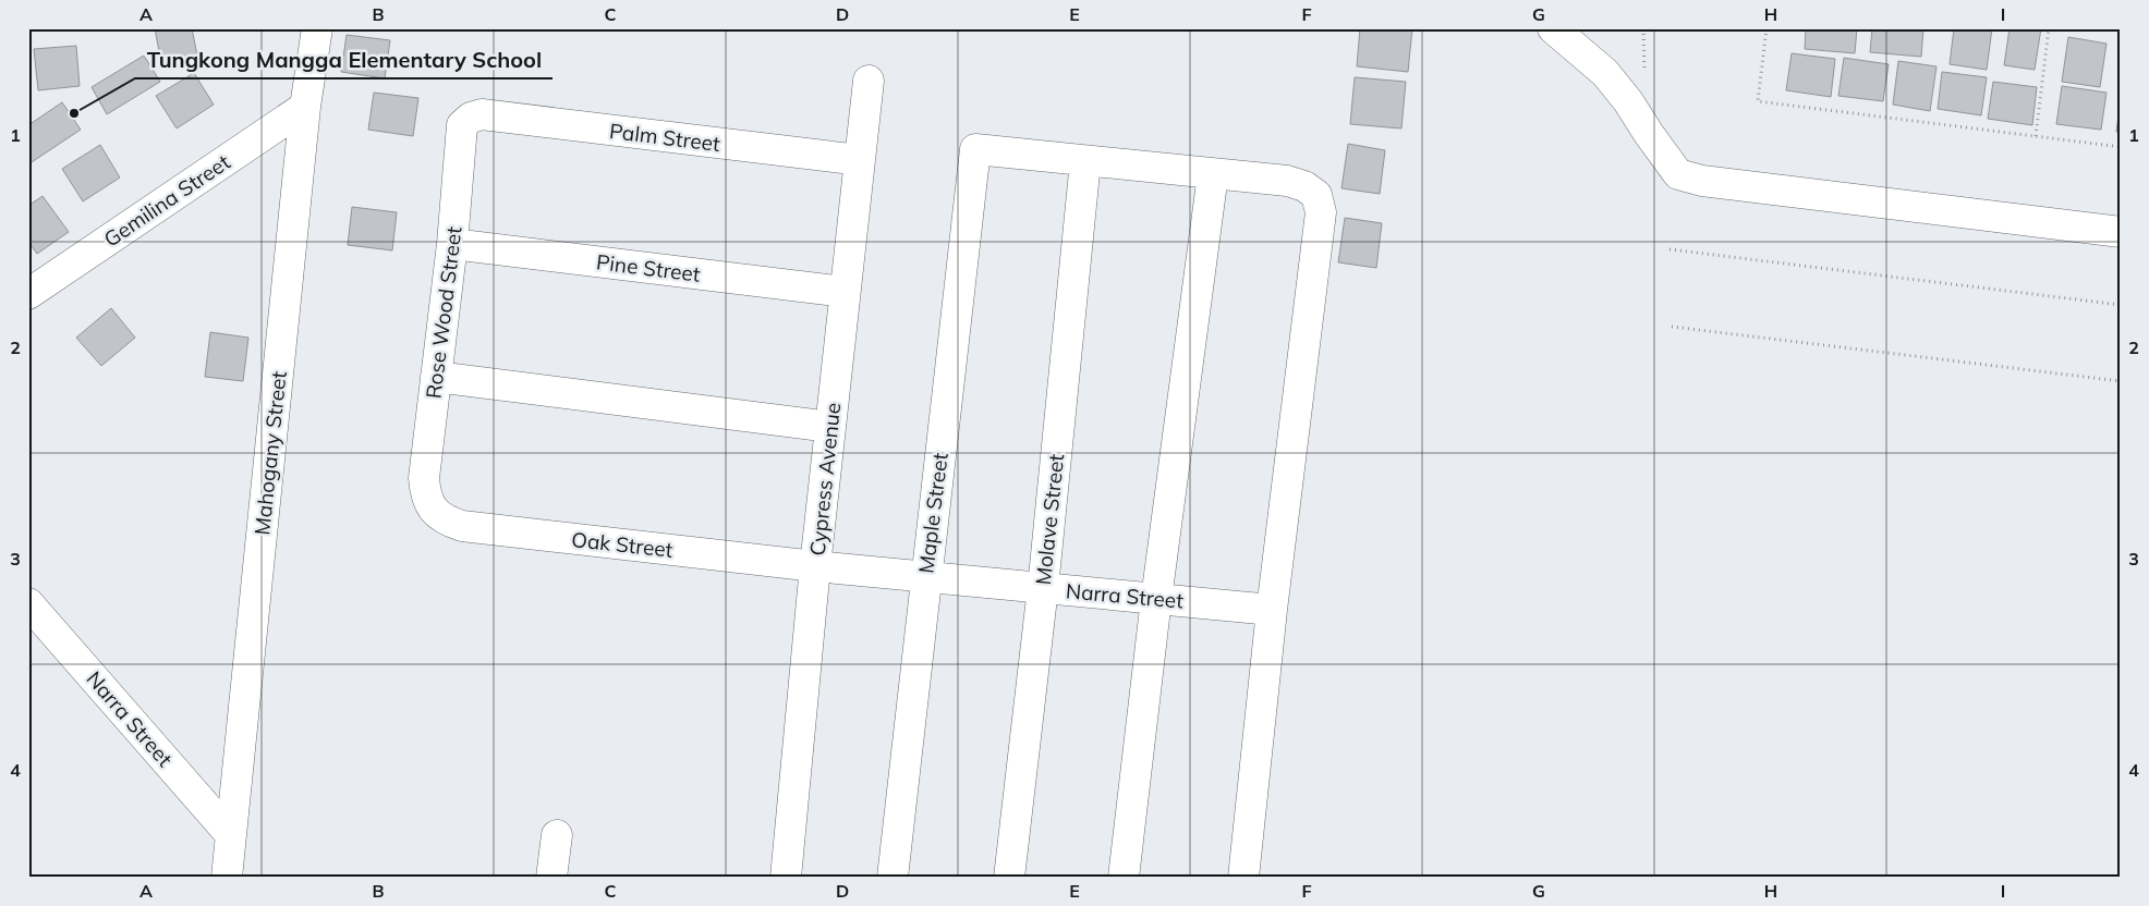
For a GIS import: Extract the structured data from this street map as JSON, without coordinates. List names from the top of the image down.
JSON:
{
  "streets": {
    "street": [
      "Palm Street",
      "Gemilina Street",
      "Pine Street",
      "Rose Wood Street",
      "Mahogany Street",
      "Cypress Avenue",
      "Maple Street",
      "Molave Street",
      "Oak Street",
      "Narra Street"
    ]
  },
  "crossings": [
    ["Palm Street", "Rose Wood Street"],
    ["Palm Street", "Cypress Avenue"],
    ["Gemilina Street", "Mahogany Street"],
    ["Pine Street", "Rose Wood Street"],
    ["Pine Street", "Cypress Avenue"],
    ["Rose Wood Street", "Oak Street"],
    ["Mahogany Street", "Narra Street"],
    ["Cypress Avenue", "Oak Street"],
    ["Cypress Avenue", "Narra Street"],
    ["Maple Street", "Molave Street"],
    ["Maple Street", "Narra Street"],
    ["Molave Street", "Narra Street"],
    ["Oak Street", "Narra Street"]
  ],
  "places": ["Tungkong Mangga Elementary School"],
  "grid": {
    "columns": [
      "A",
      "B",
      "C",
      "D",
      "E",
      "F",
      "G",
      "H",
      "I"
    ],
    "rows": [
      "1",
      "2",
      "3",
      "4"
    ]
  }
}
